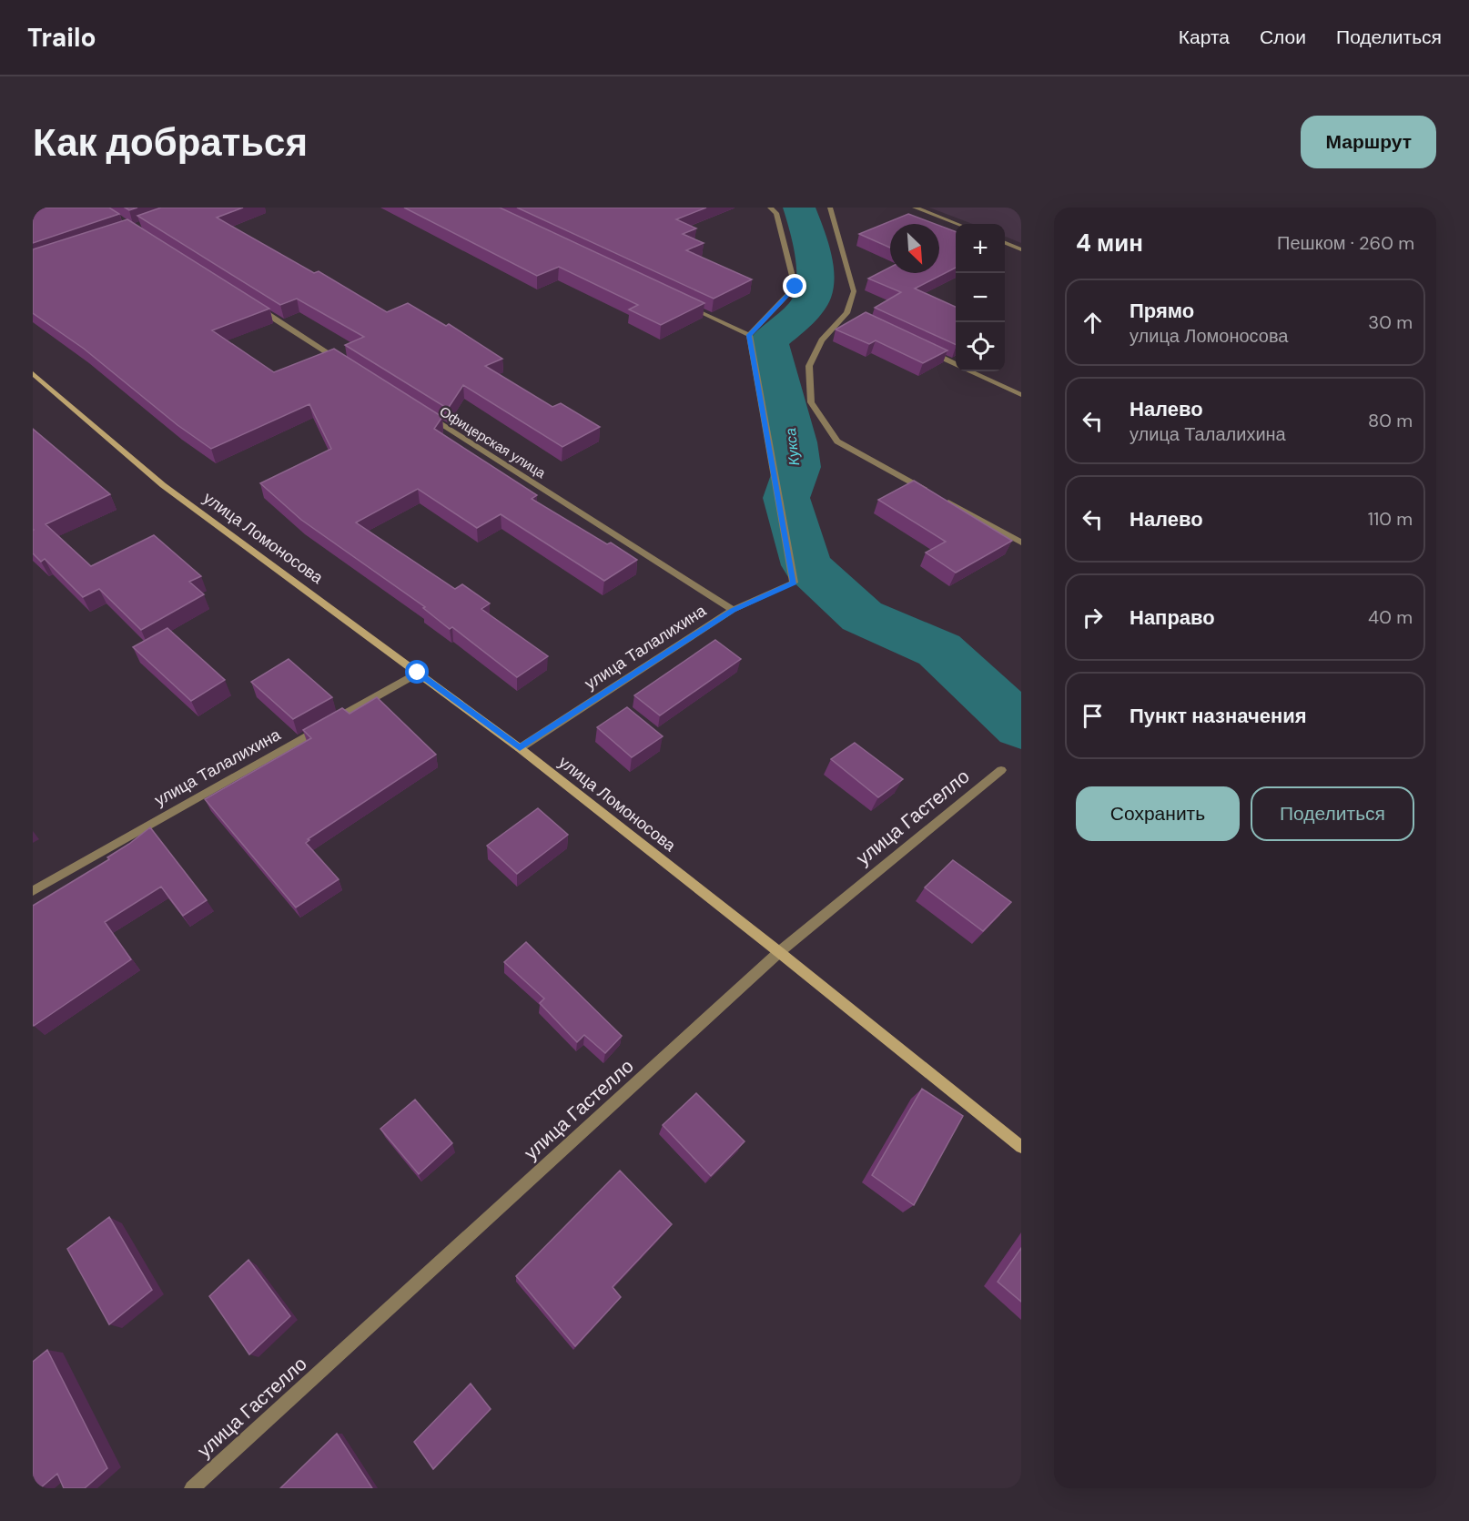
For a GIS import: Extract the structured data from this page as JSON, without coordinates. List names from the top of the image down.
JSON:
{
  "streets": {
    "street": [
      "Офицерская улица",
      "улица Ломоносова",
      "улица Талалихина",
      "улица Гастелло"
    ]
  },
  "crossings": [
    ["Офицерская улица", "улица Талалихина"],
    ["улица Ломоносова", "улица Талалихина"],
    ["улица Ломоносова", "улица Гастелло"]
  ],
  "water": ["Кукса"],
  "north": "bottom right",
  "page": {
    "header": "Trailo",
    "nav": ["Карта", "Слои", "Поделиться"],
    "buttons": [
      "Маршрут",
      ["Сохранить", "Поделиться"]
    ],
    "title": "Как добраться",
    "heading": ["4 мин", "Пешком · 260 m"],
    "map_buttons": ["+", "−"],
    "list": [
      ["Прямо", "улица Ломоносова", "30 m"],
      ["Налево", "улица Талалихина", "80 m"],
      ["Налево", "110 m"],
      ["Направо", "40 m"],
      "Пункт назначения"
    ]
  }
}
